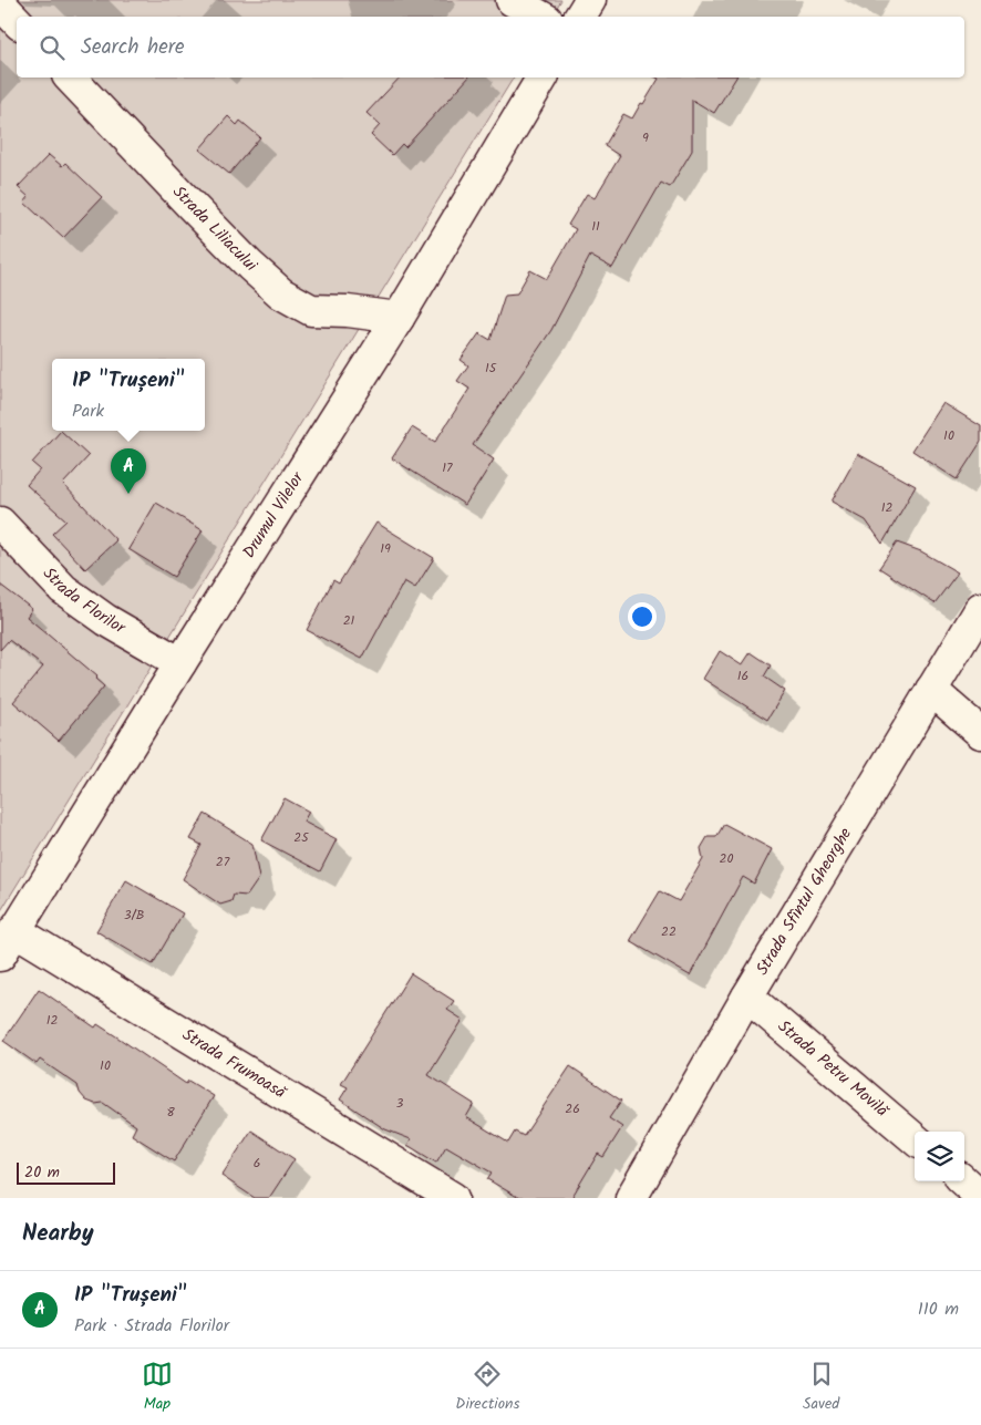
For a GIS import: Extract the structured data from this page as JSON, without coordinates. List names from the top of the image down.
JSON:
{
  "streets": {
    "street": [
      "Strada Liliacului",
      "Drumul Vilelor",
      "Strada Florilor",
      "Strada Sfîntul Gheorghe",
      "Strada Frumoasă",
      "Strada Petru Movilă"
    ]
  },
  "crossings": [
    ["Strada Liliacului", "Drumul Vilelor"],
    ["Drumul Vilelor", "Strada Florilor"],
    ["Drumul Vilelor", "Strada Frumoasă"],
    ["Strada Sfîntul Gheorghe", "Strada Petru Movilă"]
  ],
  "house_numbers": [
    "9",
    "11",
    "15",
    "10",
    "17",
    "12",
    "19",
    "21",
    "16",
    "25",
    "20",
    "27",
    "3/B",
    "22",
    "12",
    "10",
    "3",
    "26",
    "8",
    "6"
  ],
  "scale_bar": "20 m",
  "page": {
    "search": "Search here",
    "popup": ["IP \"Trușeni\"", "Park"],
    "pins": "A",
    "scale": "20 m",
    "heading": "Nearby",
    "list": [
      {
        "mark": "A",
        "name": "IP \"Trușeni\"",
        "note": "Park · Strada Florilor",
        "value": "110 m"
      }
    ],
    "nav": ["Map", "Directions", "Saved"]
  }
}
